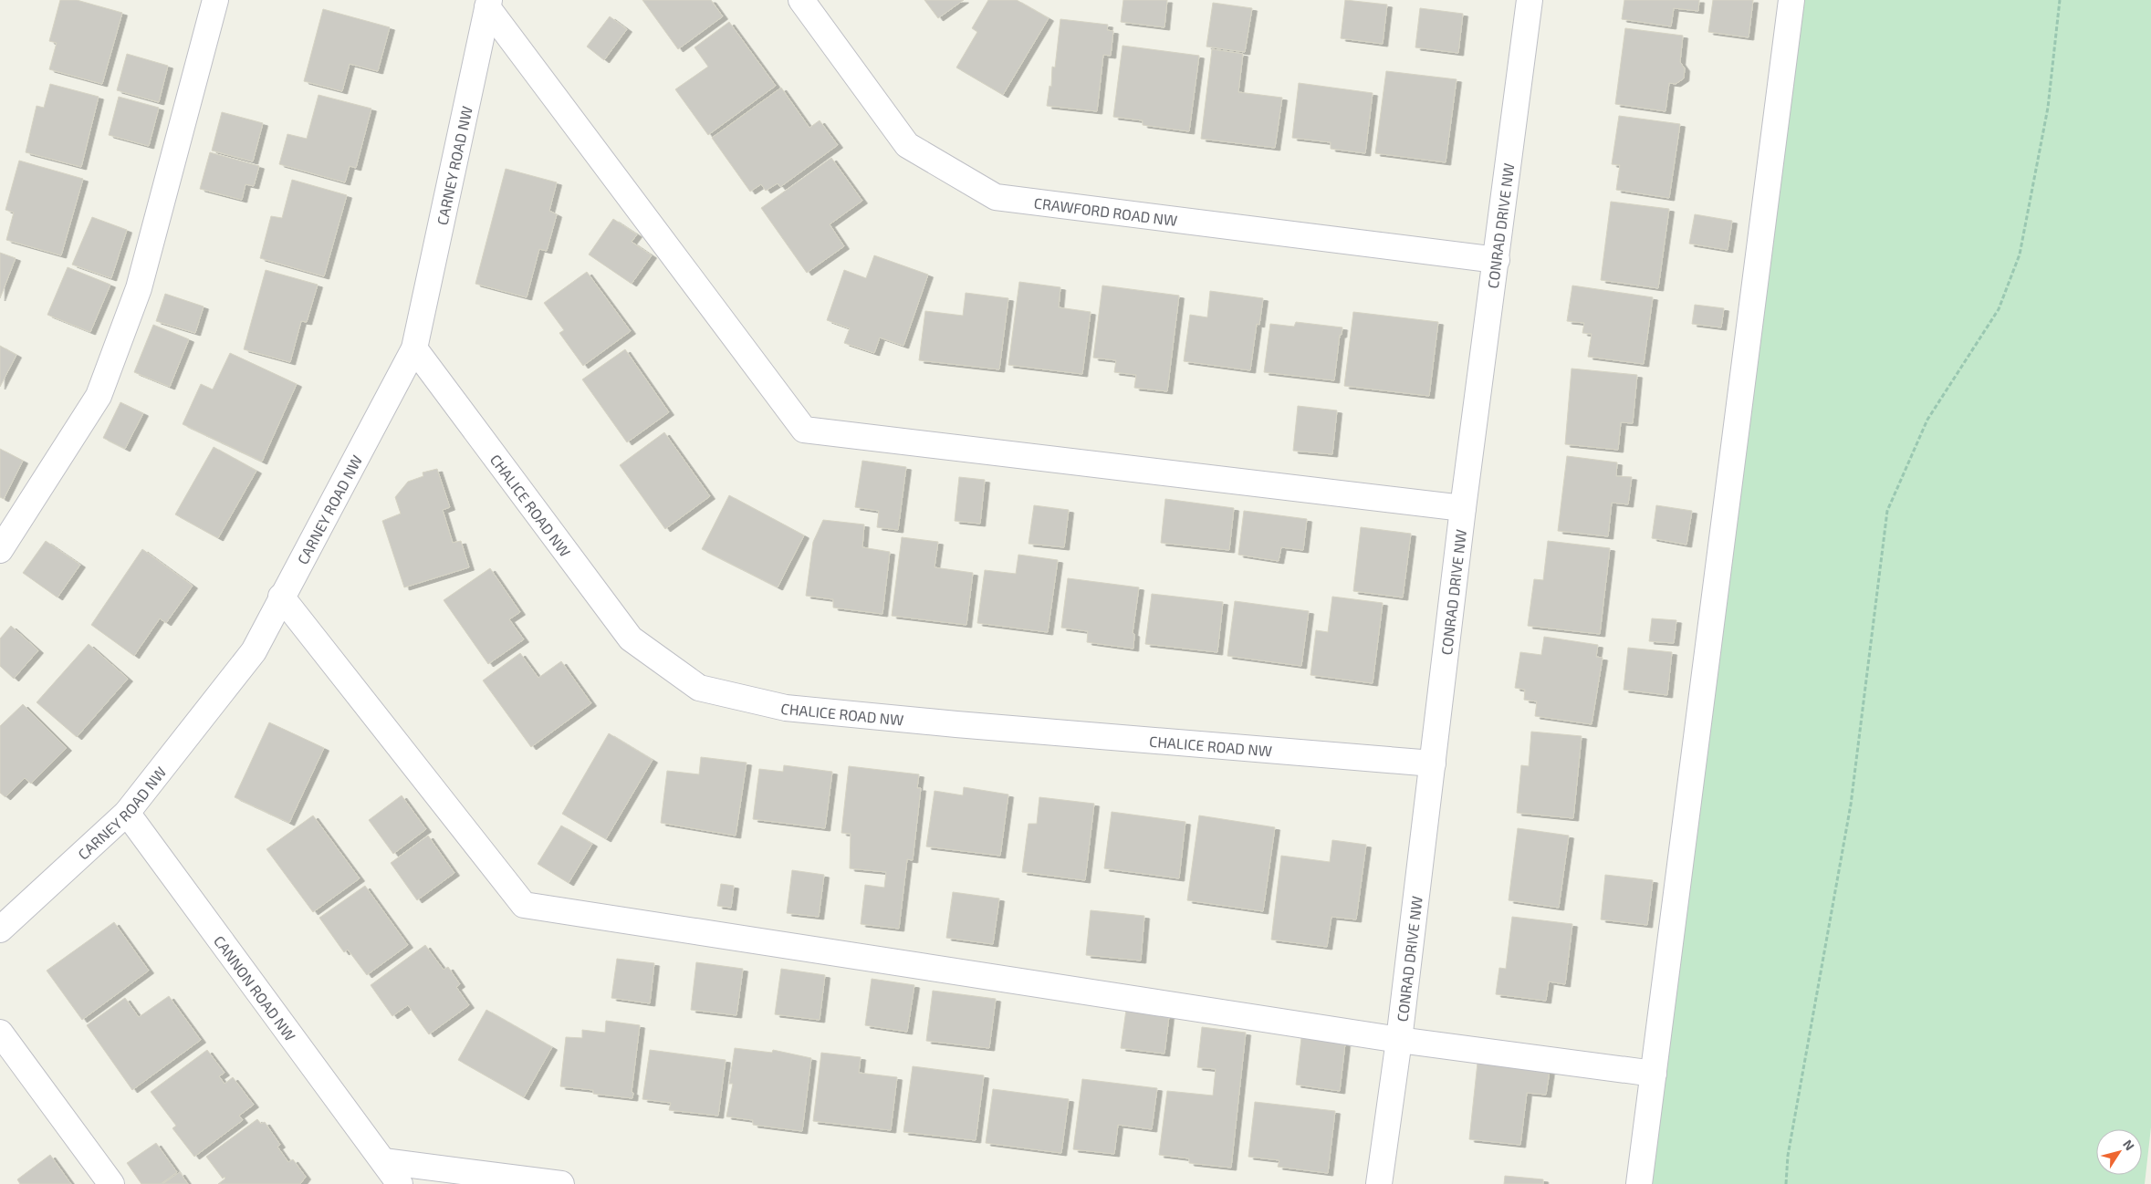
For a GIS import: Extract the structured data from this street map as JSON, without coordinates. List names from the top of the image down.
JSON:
{
  "streets": {
    "street": [
      "CARNEY ROAD NW",
      "CRAWFORD ROAD NW",
      "CONRAD DRIVE NW",
      "CHALICE ROAD NW",
      "CANNON ROAD NW"
    ]
  },
  "crossings": [
    ["CARNEY ROAD NW", "CHALICE ROAD NW"],
    ["CARNEY ROAD NW", "CANNON ROAD NW"],
    ["CRAWFORD ROAD NW", "CONRAD DRIVE NW"],
    ["CONRAD DRIVE NW", "CHALICE ROAD NW"]
  ],
  "north": "top right"
}
